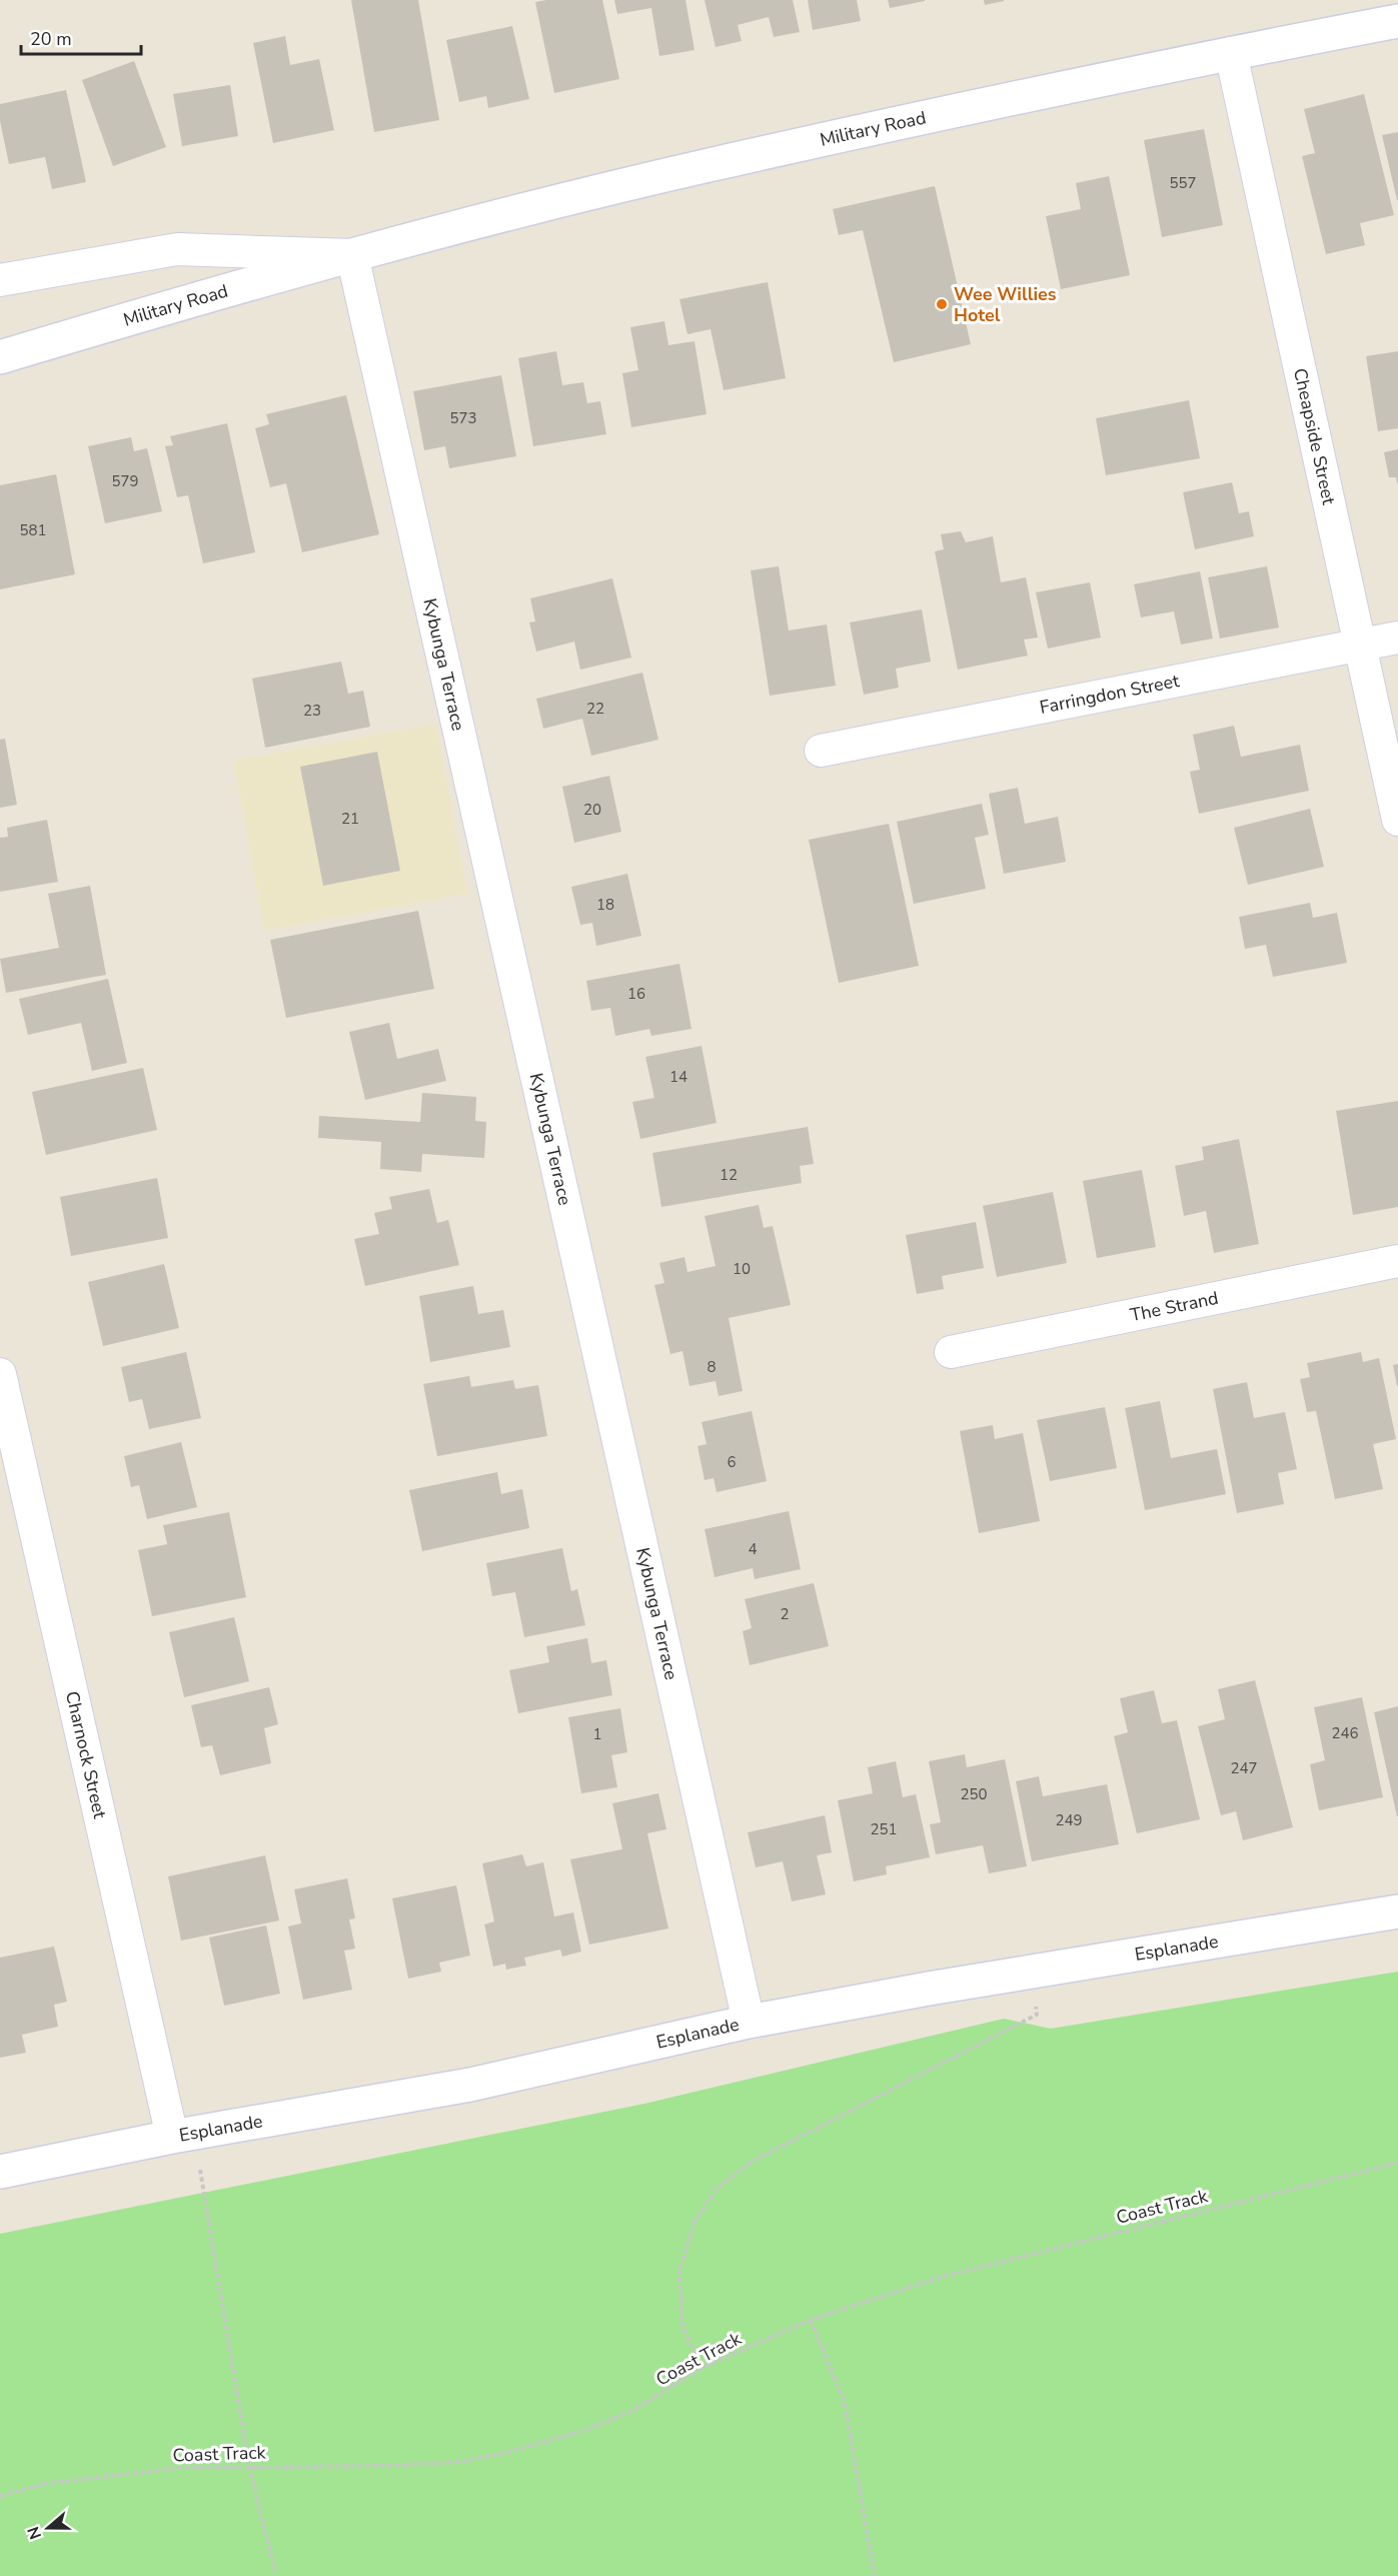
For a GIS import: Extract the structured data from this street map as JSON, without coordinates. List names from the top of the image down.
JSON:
{
  "streets": {
    "main road": ["Military Road", "Esplanade"],
    "street": [
      "Cheapside Street",
      "Kybunga Terrace",
      "Farringdon Street",
      "The Strand",
      "Charnock Street"
    ],
    "path": ["Coast Track"]
  },
  "crossings": [
    ["Military Road", "Cheapside Street"],
    ["Military Road", "Kybunga Terrace"],
    ["Cheapside Street", "Farringdon Street"],
    ["Kybunga Terrace", "Esplanade"],
    ["Charnock Street", "Esplanade"]
  ],
  "places": ["Wee Willies Hotel"],
  "house_numbers": [
    "557",
    "573",
    "579",
    "581",
    "22",
    "23",
    "20",
    "21",
    "18",
    "16",
    "14",
    "12",
    "10",
    "8",
    "6",
    "4",
    "2",
    "246",
    "1",
    "247",
    "250",
    "249",
    "251"
  ],
  "scale_bar": "20 m",
  "north": "left"
}
